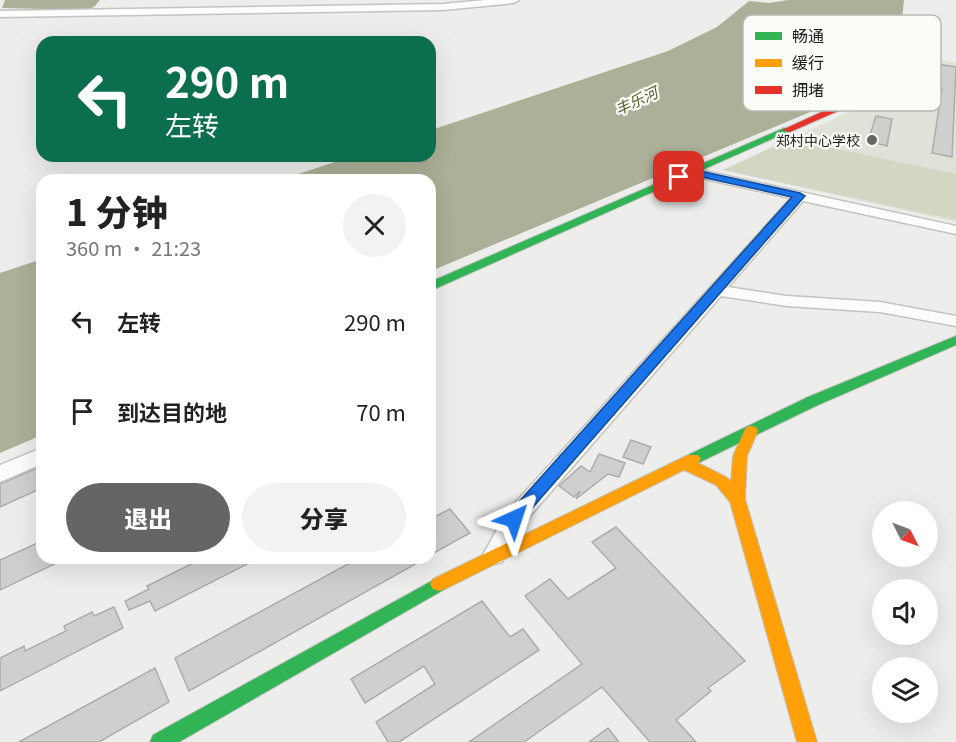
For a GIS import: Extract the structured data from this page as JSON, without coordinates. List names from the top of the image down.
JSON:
{
  "water": ["丰乐河"],
  "places": ["郑村中心学校"],
  "legend": ["畅通", "缓行", "拥堵"],
  "north": "bottom right",
  "page": {
    "turn": ["290 m", "左转"],
    "heading": ["1 分钟", "360 m · 21:23"],
    "list": [
      {
        "name": "左转",
        "value": "290 m"
      },
      {
        "name": "到达目的地",
        "value": "70 m"
      }
    ],
    "buttons": ["退出", "分享"]
  }
}
